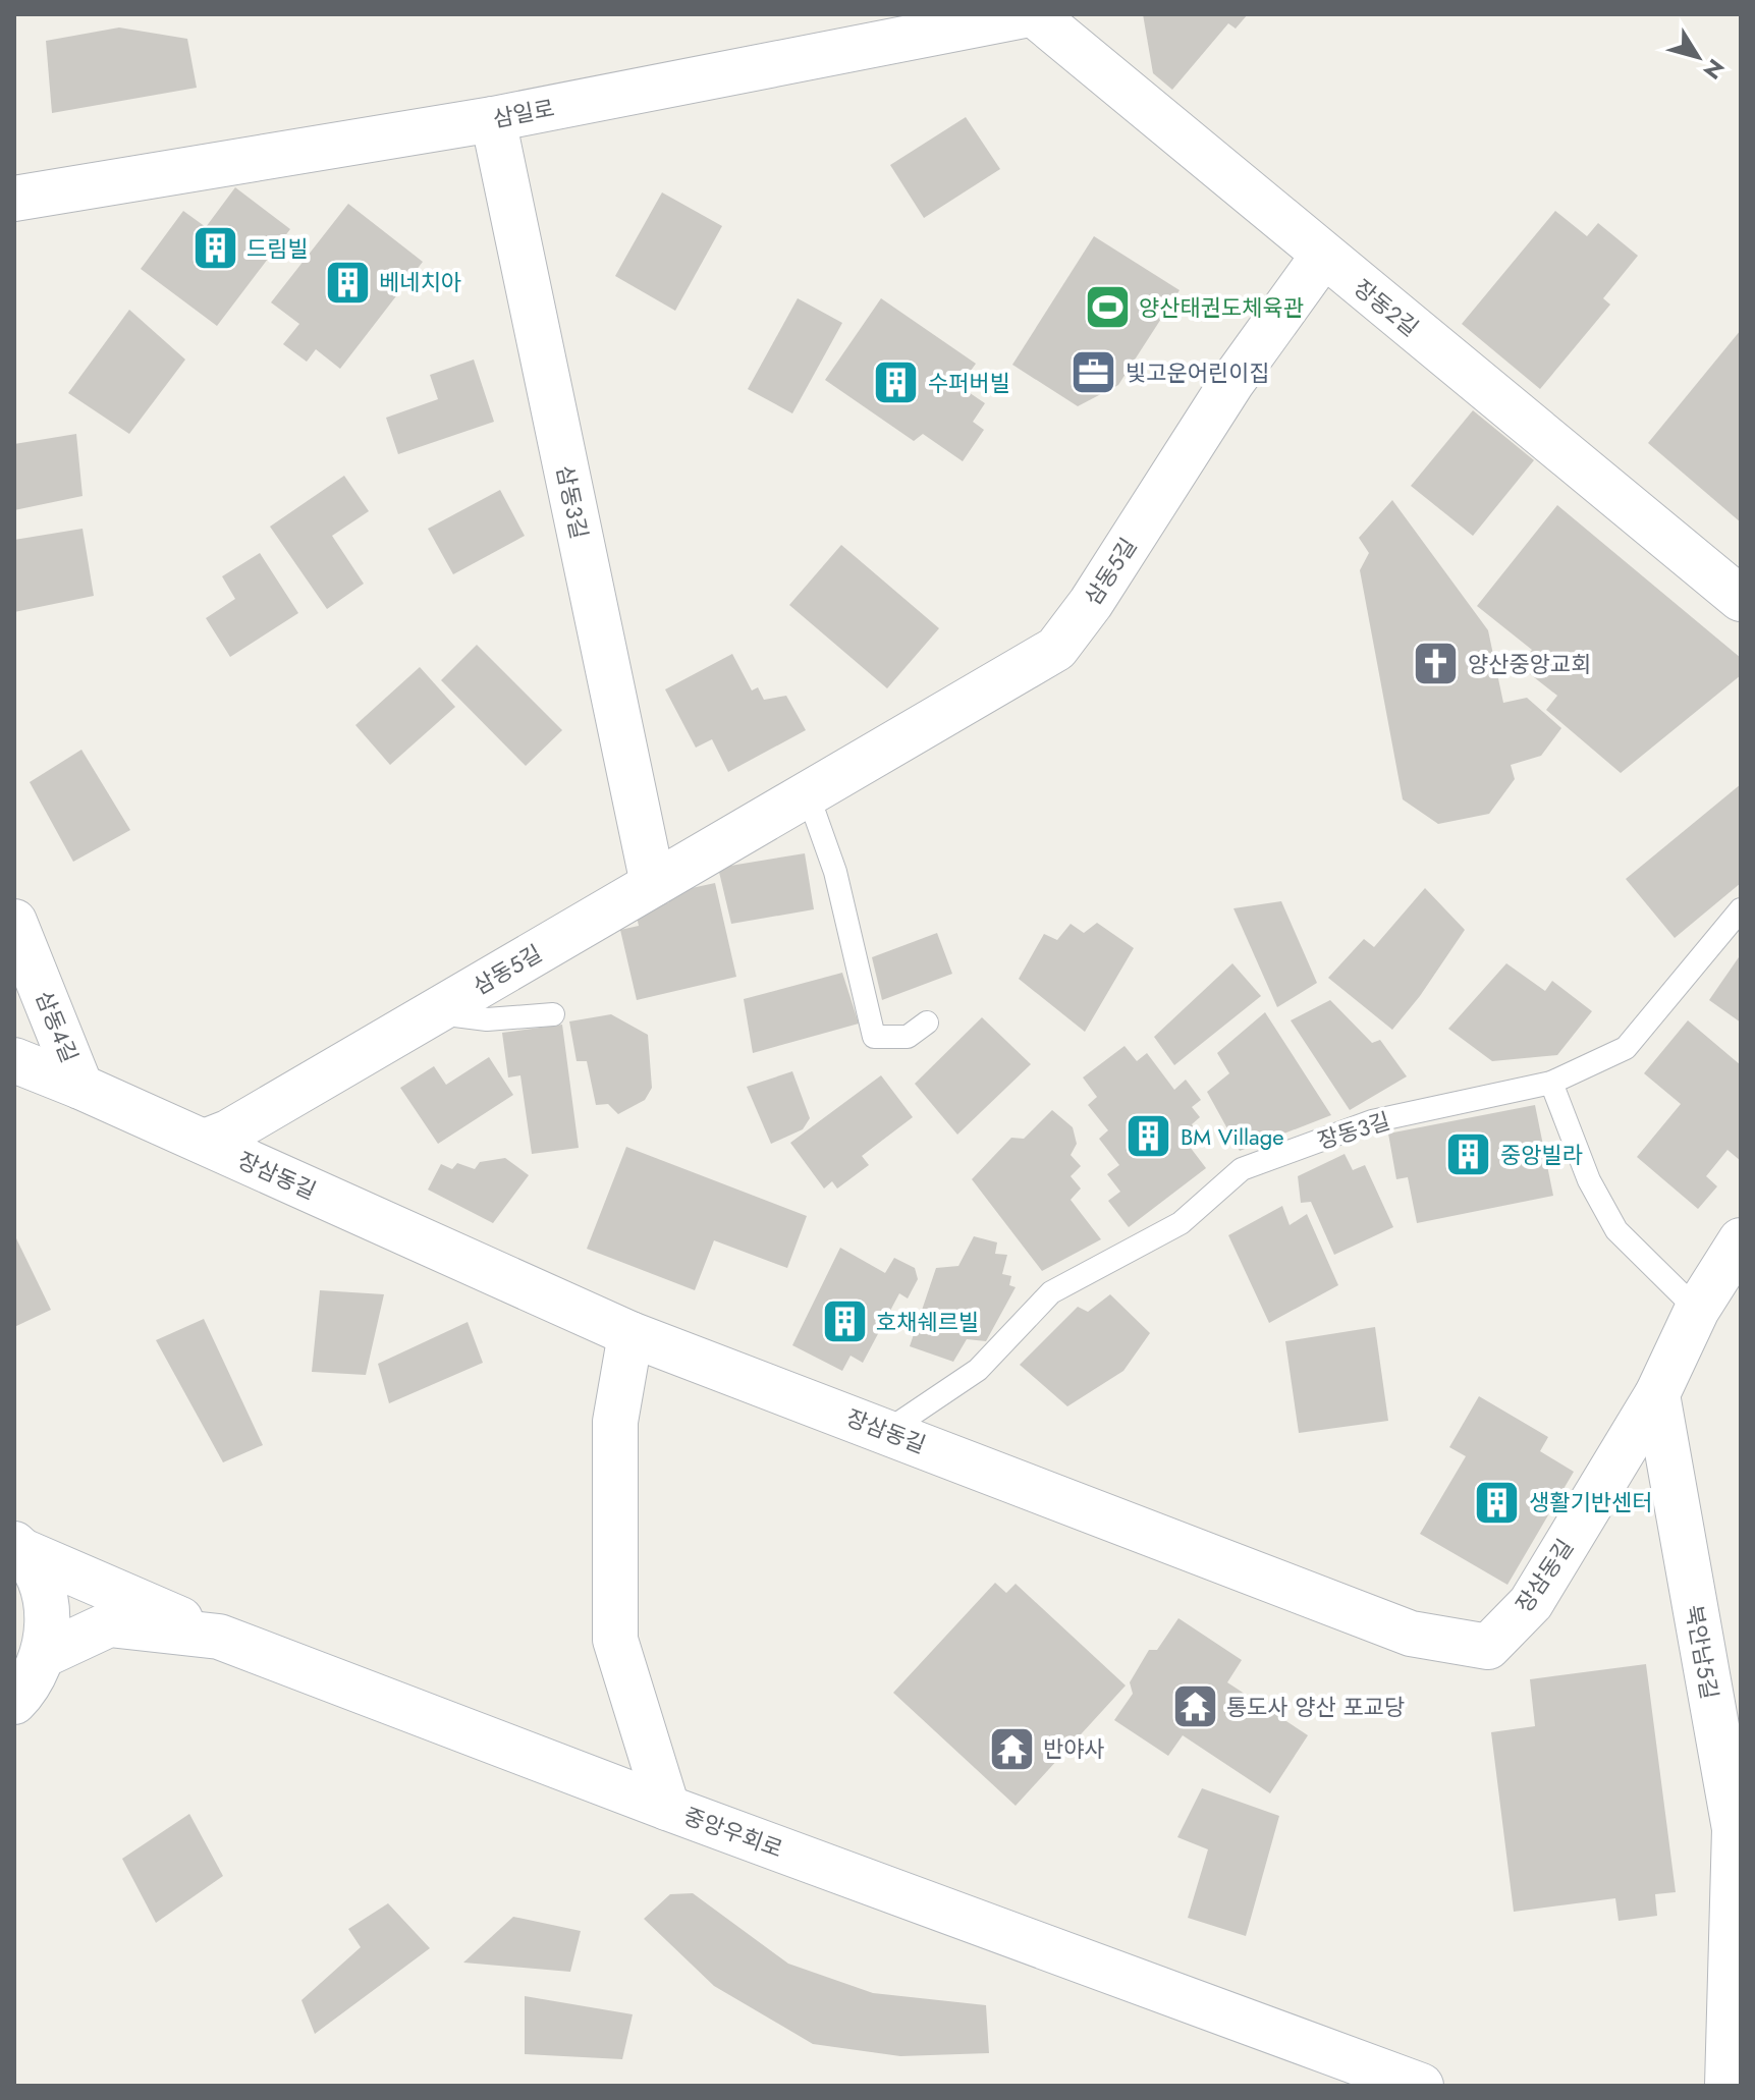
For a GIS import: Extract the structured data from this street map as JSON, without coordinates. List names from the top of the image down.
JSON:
{
  "streets": {
    "street": [
      "삼일로",
      "장동2길",
      "삼동3길",
      "삼동5길",
      "삼동4길",
      "장삼동길",
      "북안남5길",
      "중앙우회로"
    ],
    "lane": ["장동3길"]
  },
  "crossings": [
    ["삼일로", "장동2길"],
    ["삼일로", "삼동3길"],
    ["장동2길", "삼동5길"],
    ["삼동3길", "삼동5길"],
    ["삼동5길", "장삼동길"],
    ["삼동4길", "장삼동길"],
    ["장동3길", "장삼동길"],
    ["장삼동길", "북안남5길"]
  ],
  "places": {
    "building": [
      "드림빌",
      "베네치아",
      "수퍼버빌",
      "BM Village",
      "중앙빌라",
      "호채쉐르빌",
      "생활기반센터"
    ],
    "sports": ["양산태권도체육관"],
    "office": ["빛고운어린이집"],
    "church": ["양산중앙교회"],
    "temple": ["통도사 양산 포교당", "반야사"]
  },
  "north": "bottom right"
}
